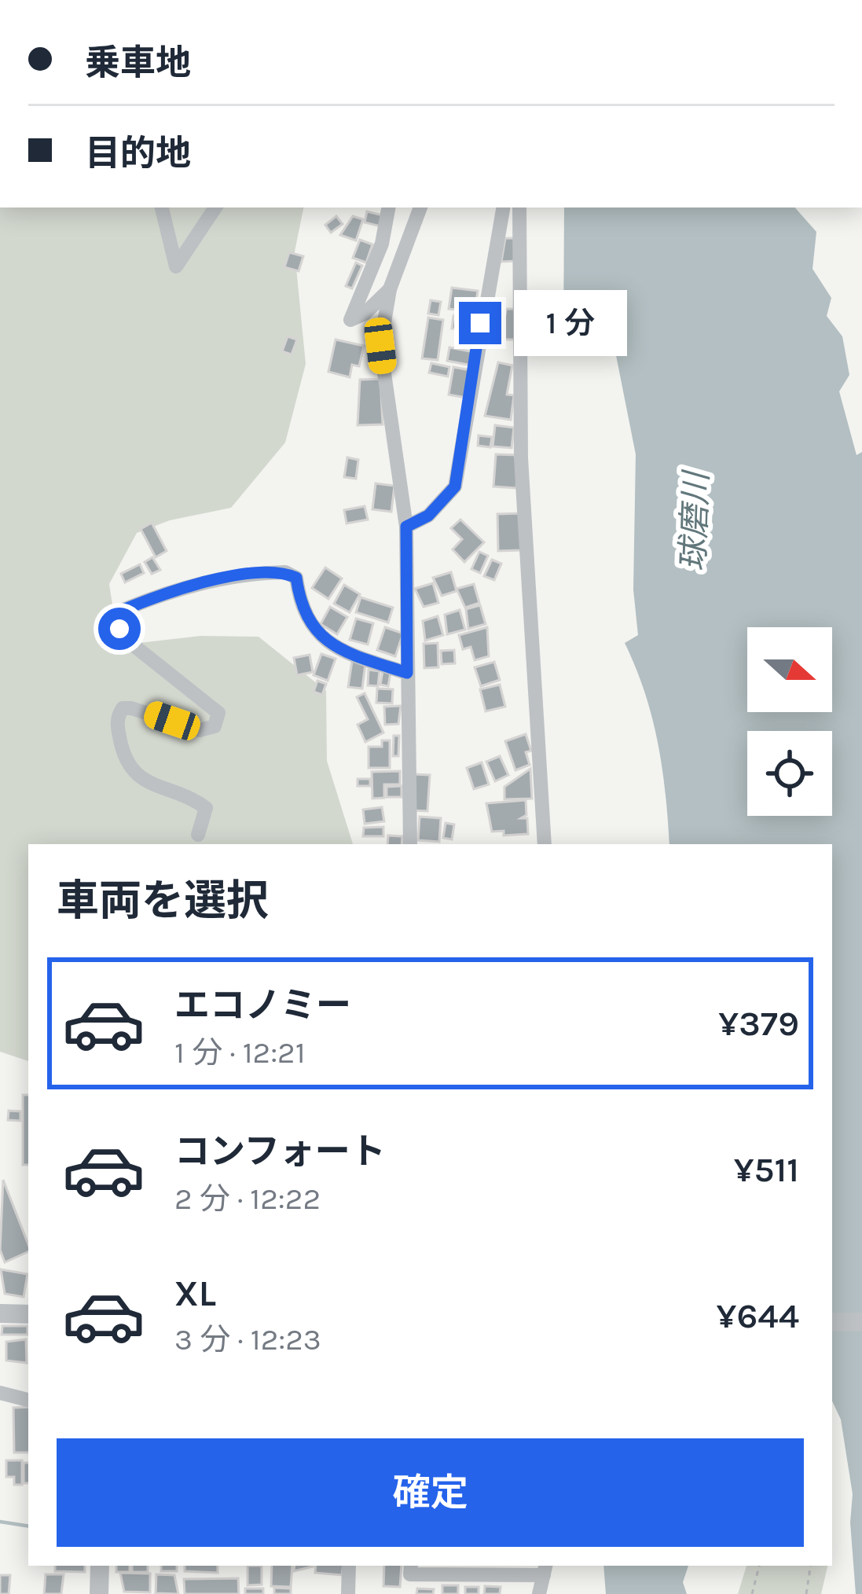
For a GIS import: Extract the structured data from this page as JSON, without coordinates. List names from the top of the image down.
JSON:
{
  "water": ["球磨川"],
  "north": "right",
  "page": {
    "banner": ["乗車地", "目的地"],
    "bubble": "1 分",
    "heading": "車両を選択",
    "list": [
      {
        "name": "エコノミー",
        "note": "1 分 · 12:21",
        "value": "¥379"
      },
      {
        "name": "コンフォート",
        "note": "2 分 · 12:22",
        "value": "¥511"
      },
      {
        "name": "XL",
        "note": "3 分 · 12:23",
        "value": "¥644"
      }
    ],
    "buttons": "確定"
  }
}
